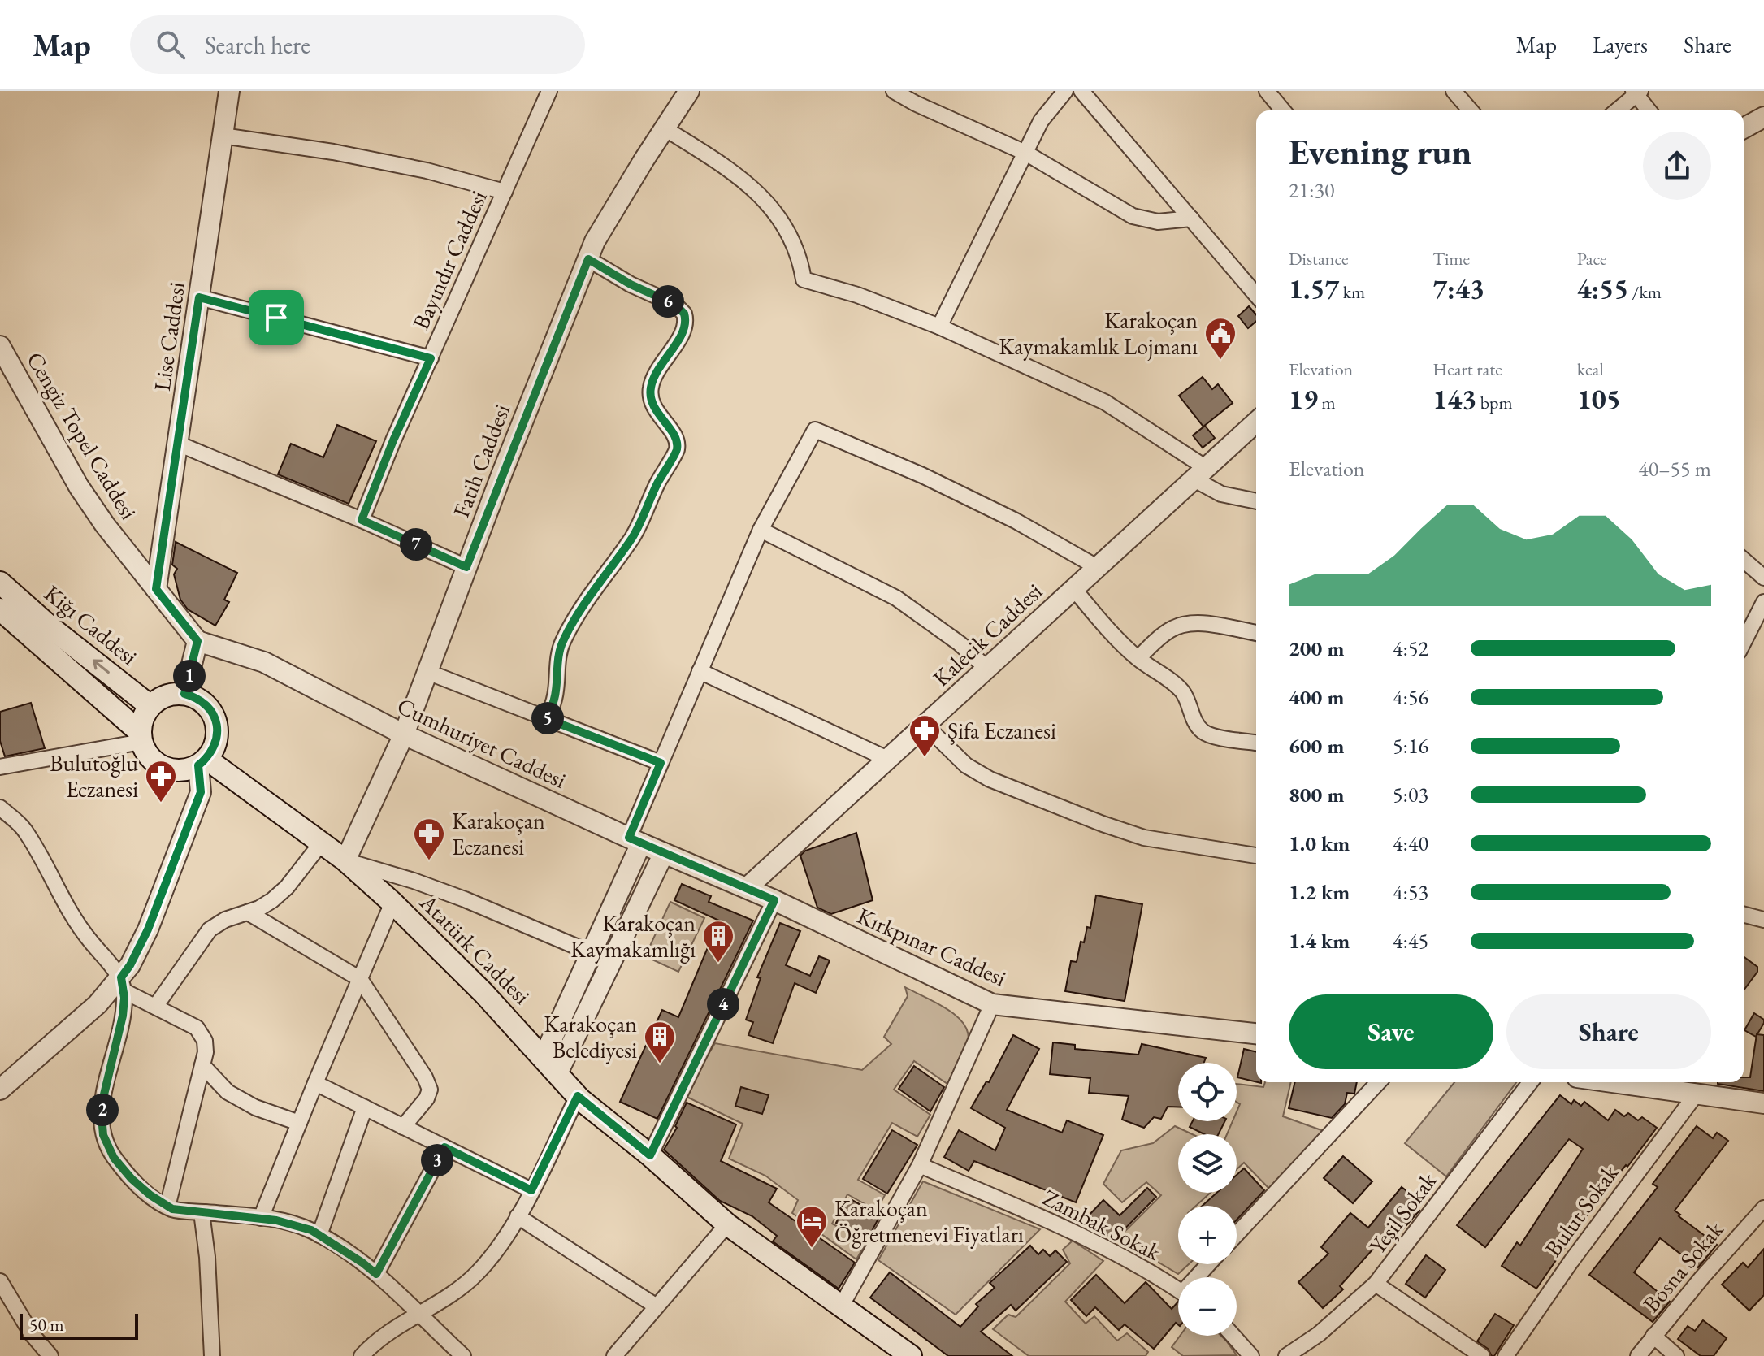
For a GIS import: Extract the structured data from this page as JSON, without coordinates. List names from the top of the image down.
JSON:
{
  "streets": {
    "main road": ["Kiğı Caddesi", "Atatürk Caddesi"],
    "street": [
      "Bayındır Caddesi",
      "Lise Caddesi",
      "Cengiz Topel Caddesi",
      "Fatih Caddesi",
      "Kalecik Caddesi",
      "Cumhuriyet Caddesi",
      "Kırkpınar Caddesi",
      "Bulut Sokak",
      "Yeşil Sokak",
      "Zambak Sokak",
      "Bosna Sokak"
    ]
  },
  "crossings": [
    ["Lise Caddesi", "Cengiz Topel Caddesi"],
    ["Cengiz Topel Caddesi", "Cumhuriyet Caddesi"],
    ["Fatih Caddesi", "Cumhuriyet Caddesi"],
    ["Fatih Caddesi", "Atatürk Caddesi"],
    ["Kiğı Caddesi", "Atatürk Caddesi"],
    ["Kalecik Caddesi", "Cumhuriyet Caddesi"],
    ["Kalecik Caddesi", "Kırkpınar Caddesi"],
    ["Cumhuriyet Caddesi", "Kırkpınar Caddesi"]
  ],
  "places": {
    "public building": ["Karakoçan Kaymakamlık Lojmanı"],
    "pharmacy": ["Şifa Eczanesi", "Bulutoğlu Eczanesi", "Karakoçan Eczanesi"],
    "building": ["Karakoçan Kaymakamlığı", "Karakoçan Belediyesi"],
    "hotel": ["Karakoçan Öğretmenevi Fiyatları"]
  },
  "scale_bar": "50 m",
  "page": {
    "header": "Map",
    "search": "Search here",
    "nav": ["Map", "Layers", "Share"],
    "heading": ["Evening run", "21:30"],
    "stats": [
      ["Distance", "1.57 km"],
      ["Time", "7:43"],
      ["Pace", "4:55 /km"],
      ["Elevation", "19 m"],
      ["Heart rate", "143 bpm"],
      ["kcal", "105"]
    ],
    "pins": [
      "6",
      "7",
      "1",
      "5",
      "4",
      "2",
      "3"
    ],
    "chart": ["Elevation", "40–55 m"],
    "list": [
      {
        "name": "200 m",
        "note": "4:52"
      },
      {
        "name": "400 m",
        "note": "4:56"
      },
      {
        "name": "600 m",
        "note": "5:16"
      },
      {
        "name": "800 m",
        "note": "5:03"
      },
      {
        "name": "1.0 km",
        "note": "4:40"
      },
      {
        "name": "1.2 km",
        "note": "4:53"
      },
      {
        "name": "1.4 km",
        "note": "4:45"
      }
    ],
    "buttons": ["Save", "Share"],
    "map_buttons": ["+", "−"],
    "scale": "50 m"
  }
}
